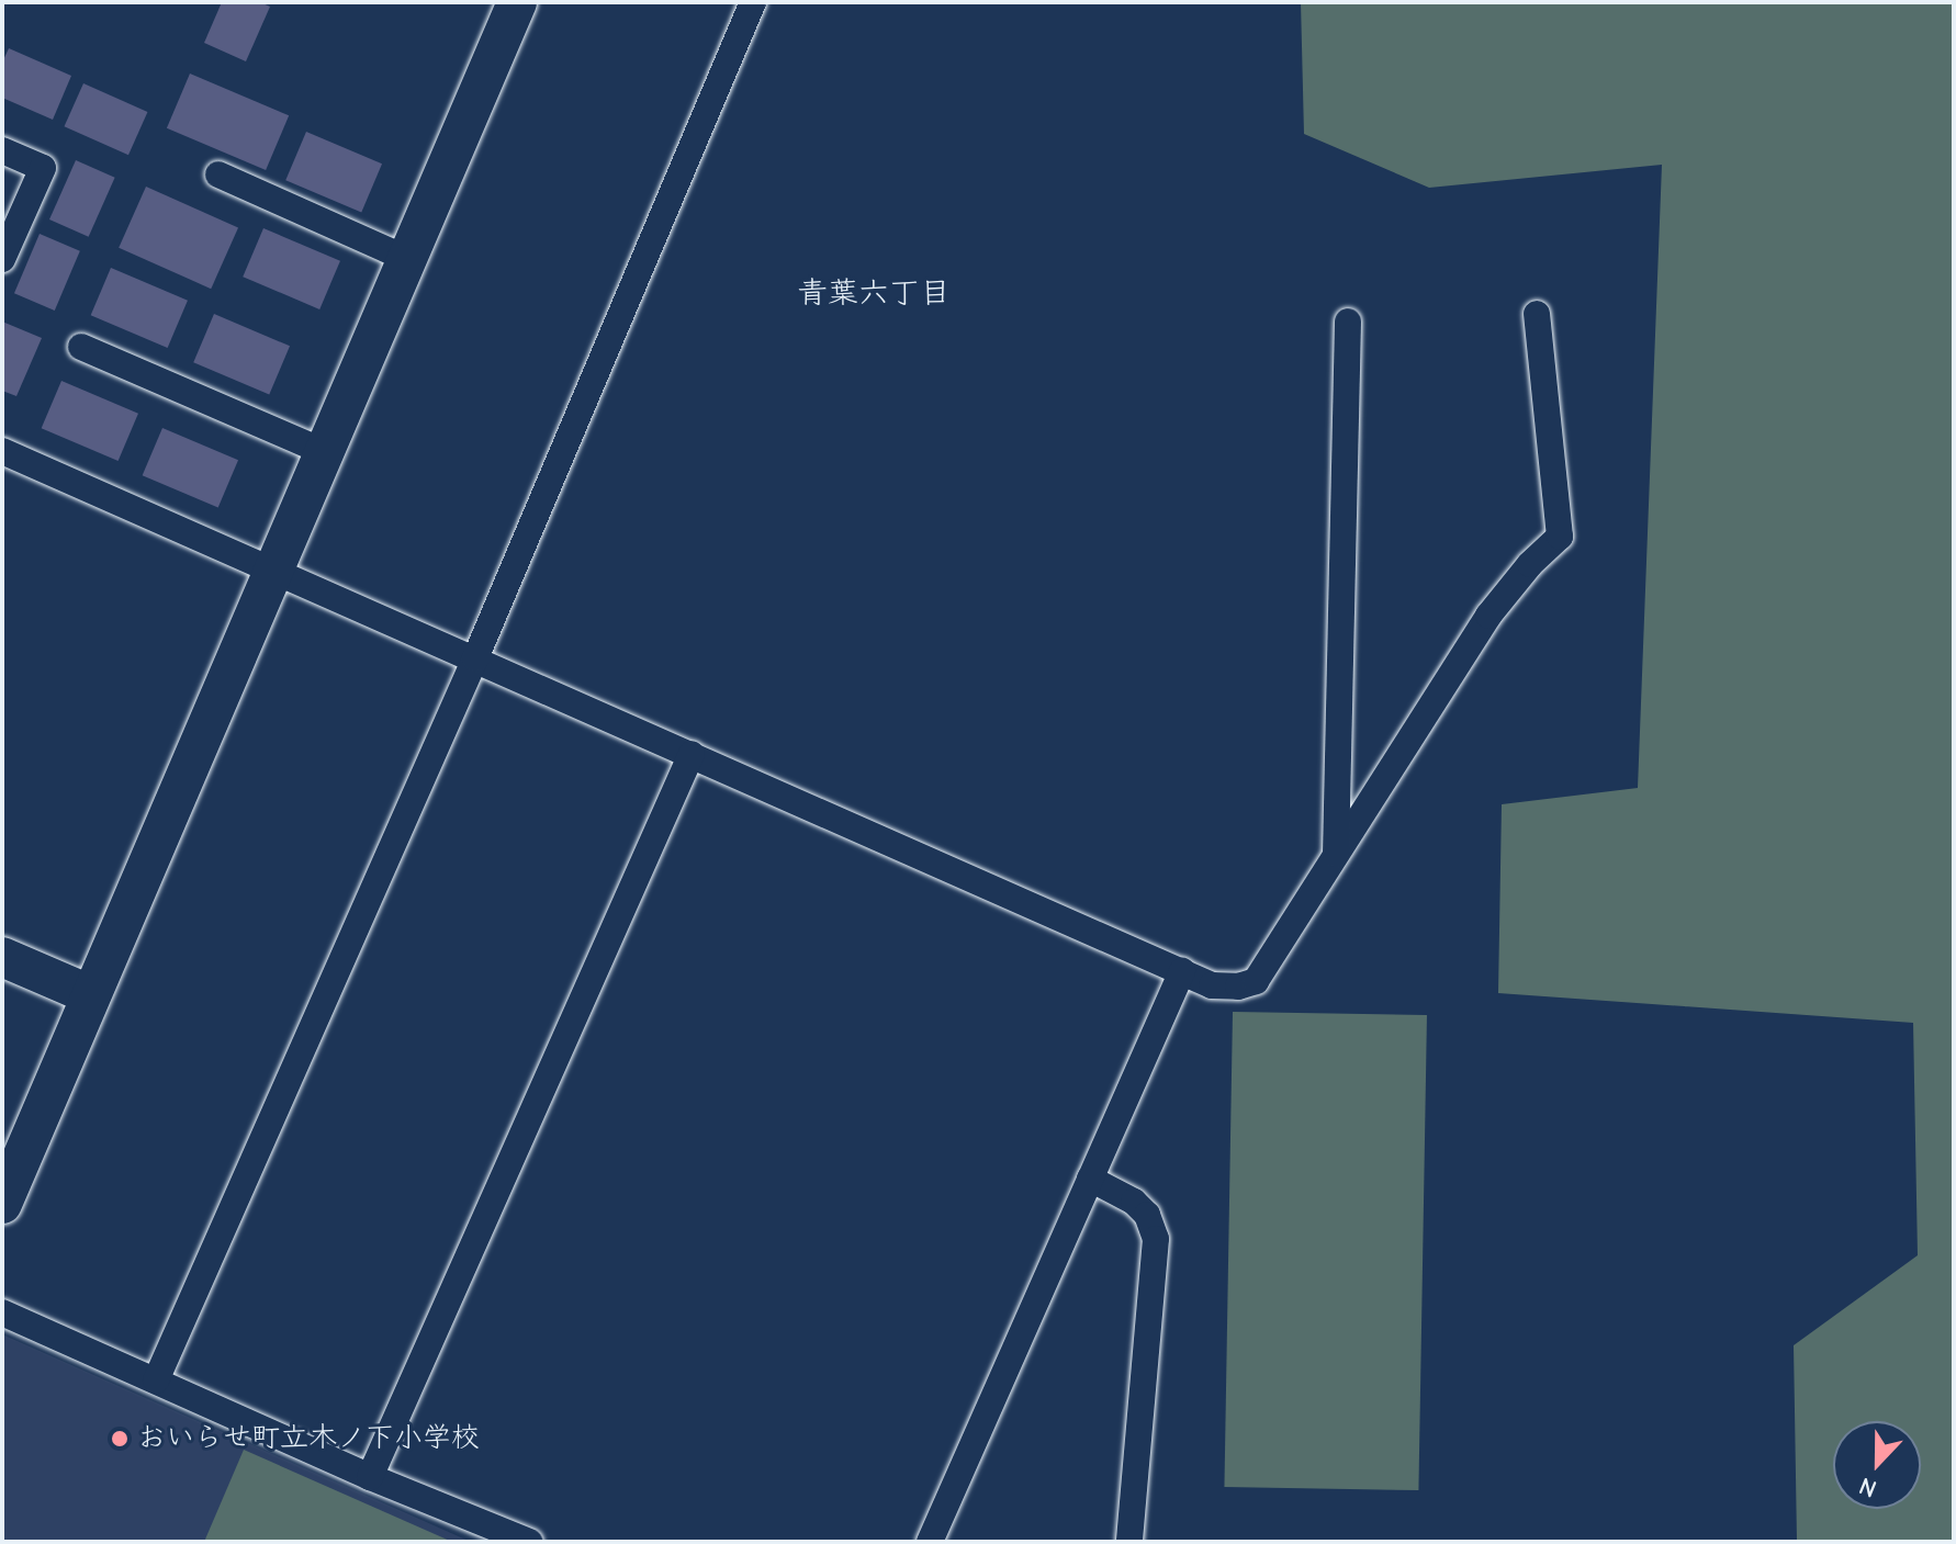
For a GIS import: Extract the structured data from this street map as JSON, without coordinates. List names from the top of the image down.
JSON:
{
  "districts": ["青葉六丁目"],
  "places": ["おいらせ町立木ノ下小学校"],
  "north": "bottom"
}
